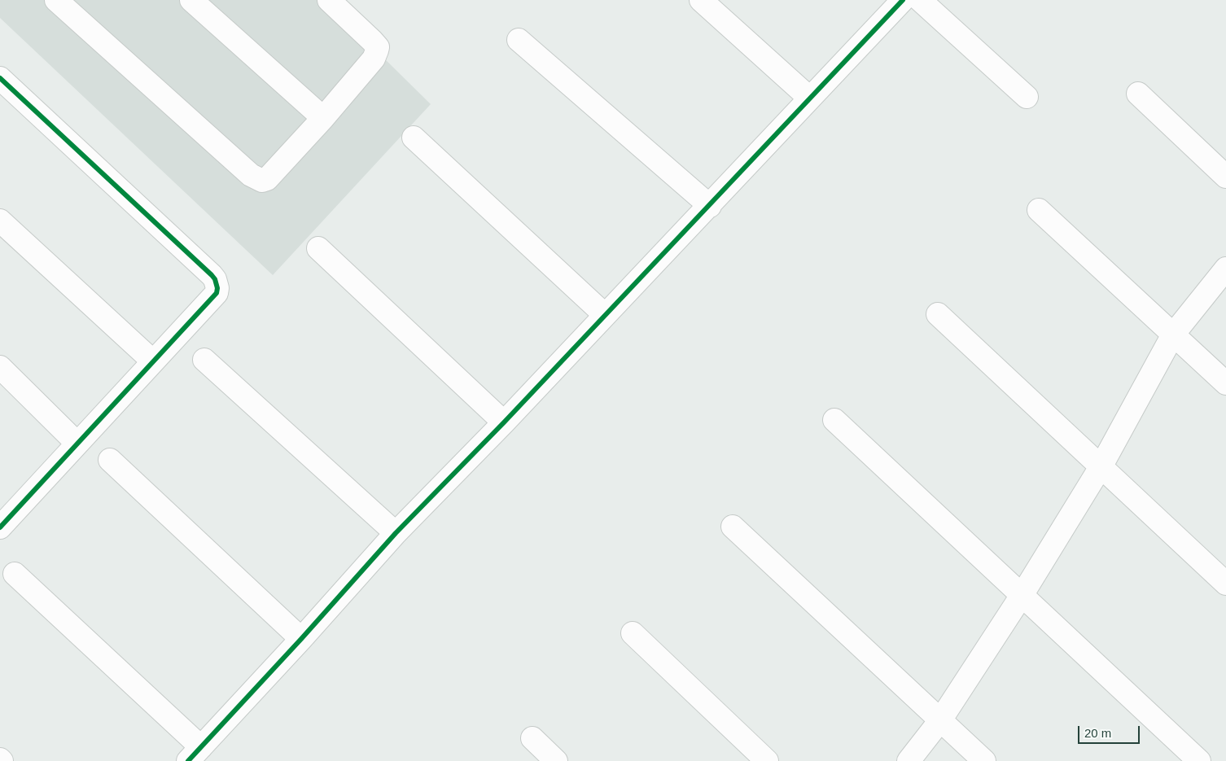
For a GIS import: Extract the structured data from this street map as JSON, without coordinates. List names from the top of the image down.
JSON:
{
  "scale_bar": "20 m"
}
